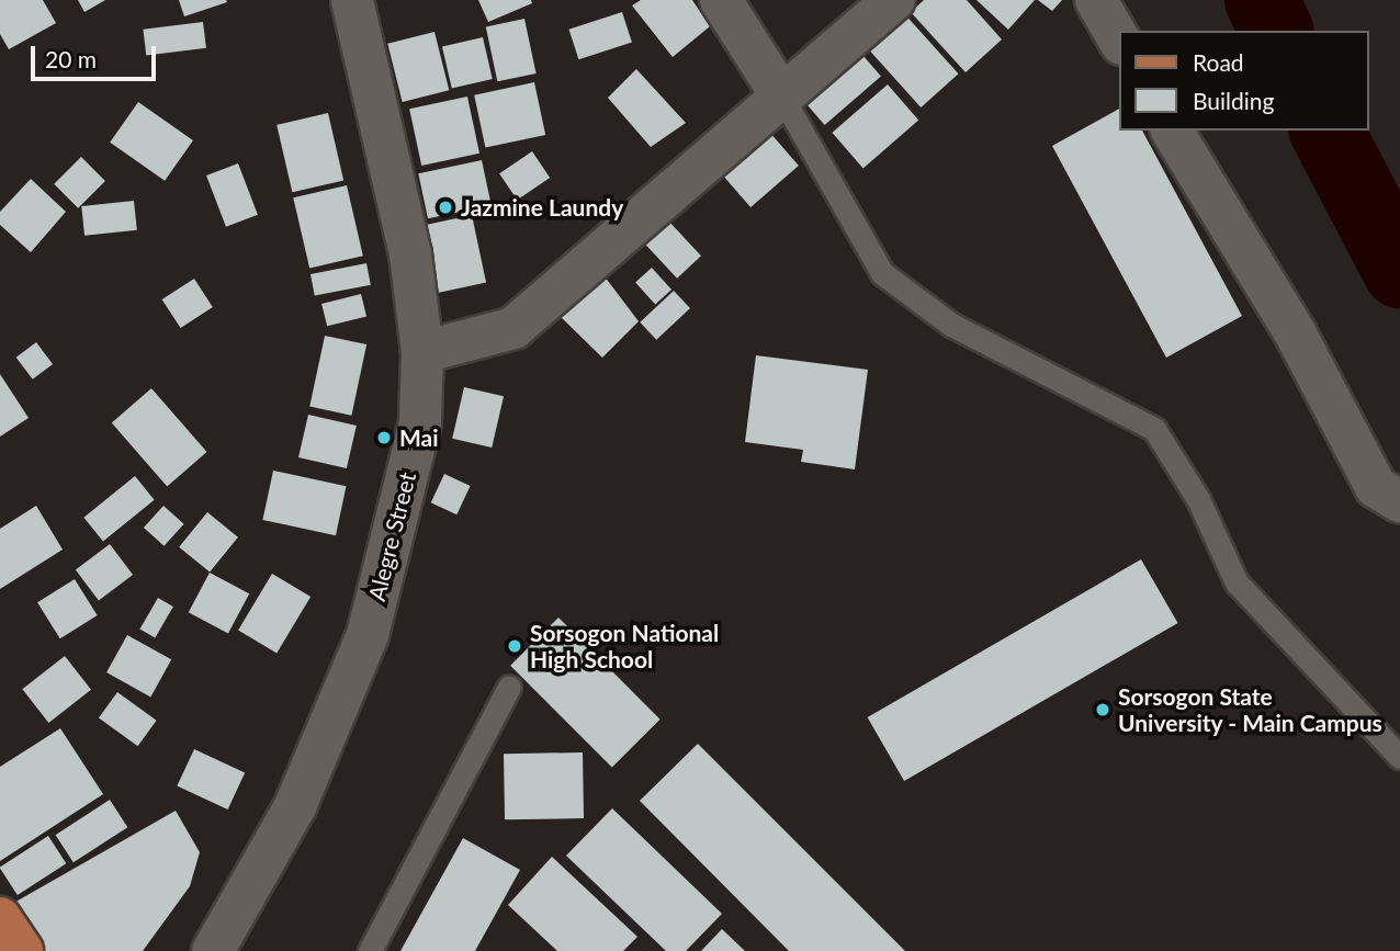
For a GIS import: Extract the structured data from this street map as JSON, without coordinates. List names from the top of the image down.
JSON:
{
  "streets": {
    "street": ["Alegre Street"]
  },
  "places": [
    "Jazmine Laundy",
    "Mai",
    "Sorsogon National High School",
    "Sorsogon State University - Main Campus"
  ],
  "legend": ["Road", "Building"],
  "scale_bar": "20 m"
}
